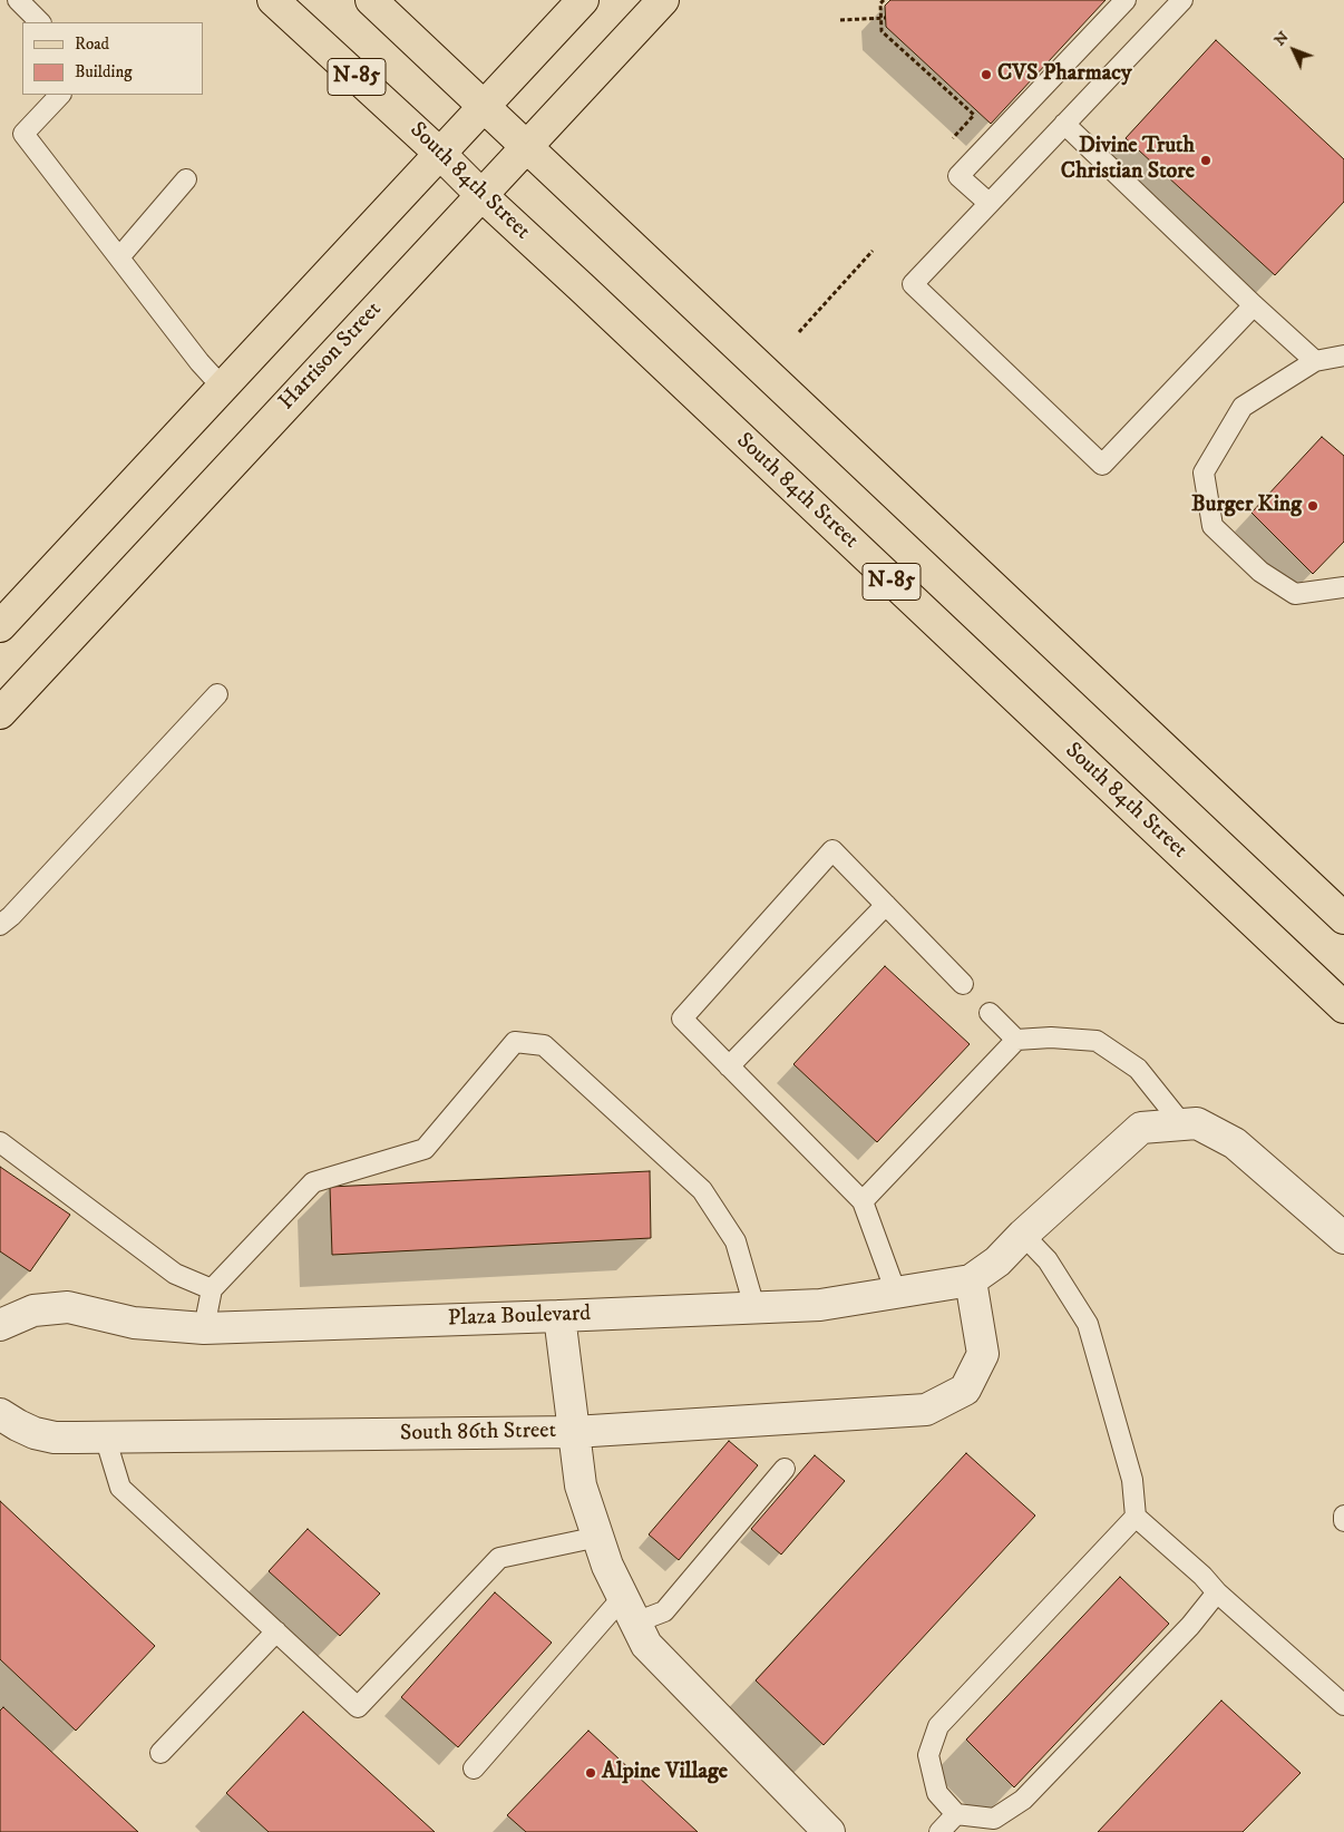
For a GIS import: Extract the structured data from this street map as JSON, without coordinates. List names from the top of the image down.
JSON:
{
  "streets": {
    "main road": ["N-85", "South 84th Street", "Harrison Street"],
    "street": ["Plaza Boulevard", "South 86th Street"]
  },
  "crossings": [
    ["N-85", "Harrison Street"],
    ["South 84th Street", "Harrison Street"]
  ],
  "places": [
    "CVS Pharmacy",
    "Divine Truth Christian Store",
    "Burger King",
    "Alpine Village"
  ],
  "legend": ["Road", "Building"],
  "north": "top left"
}
